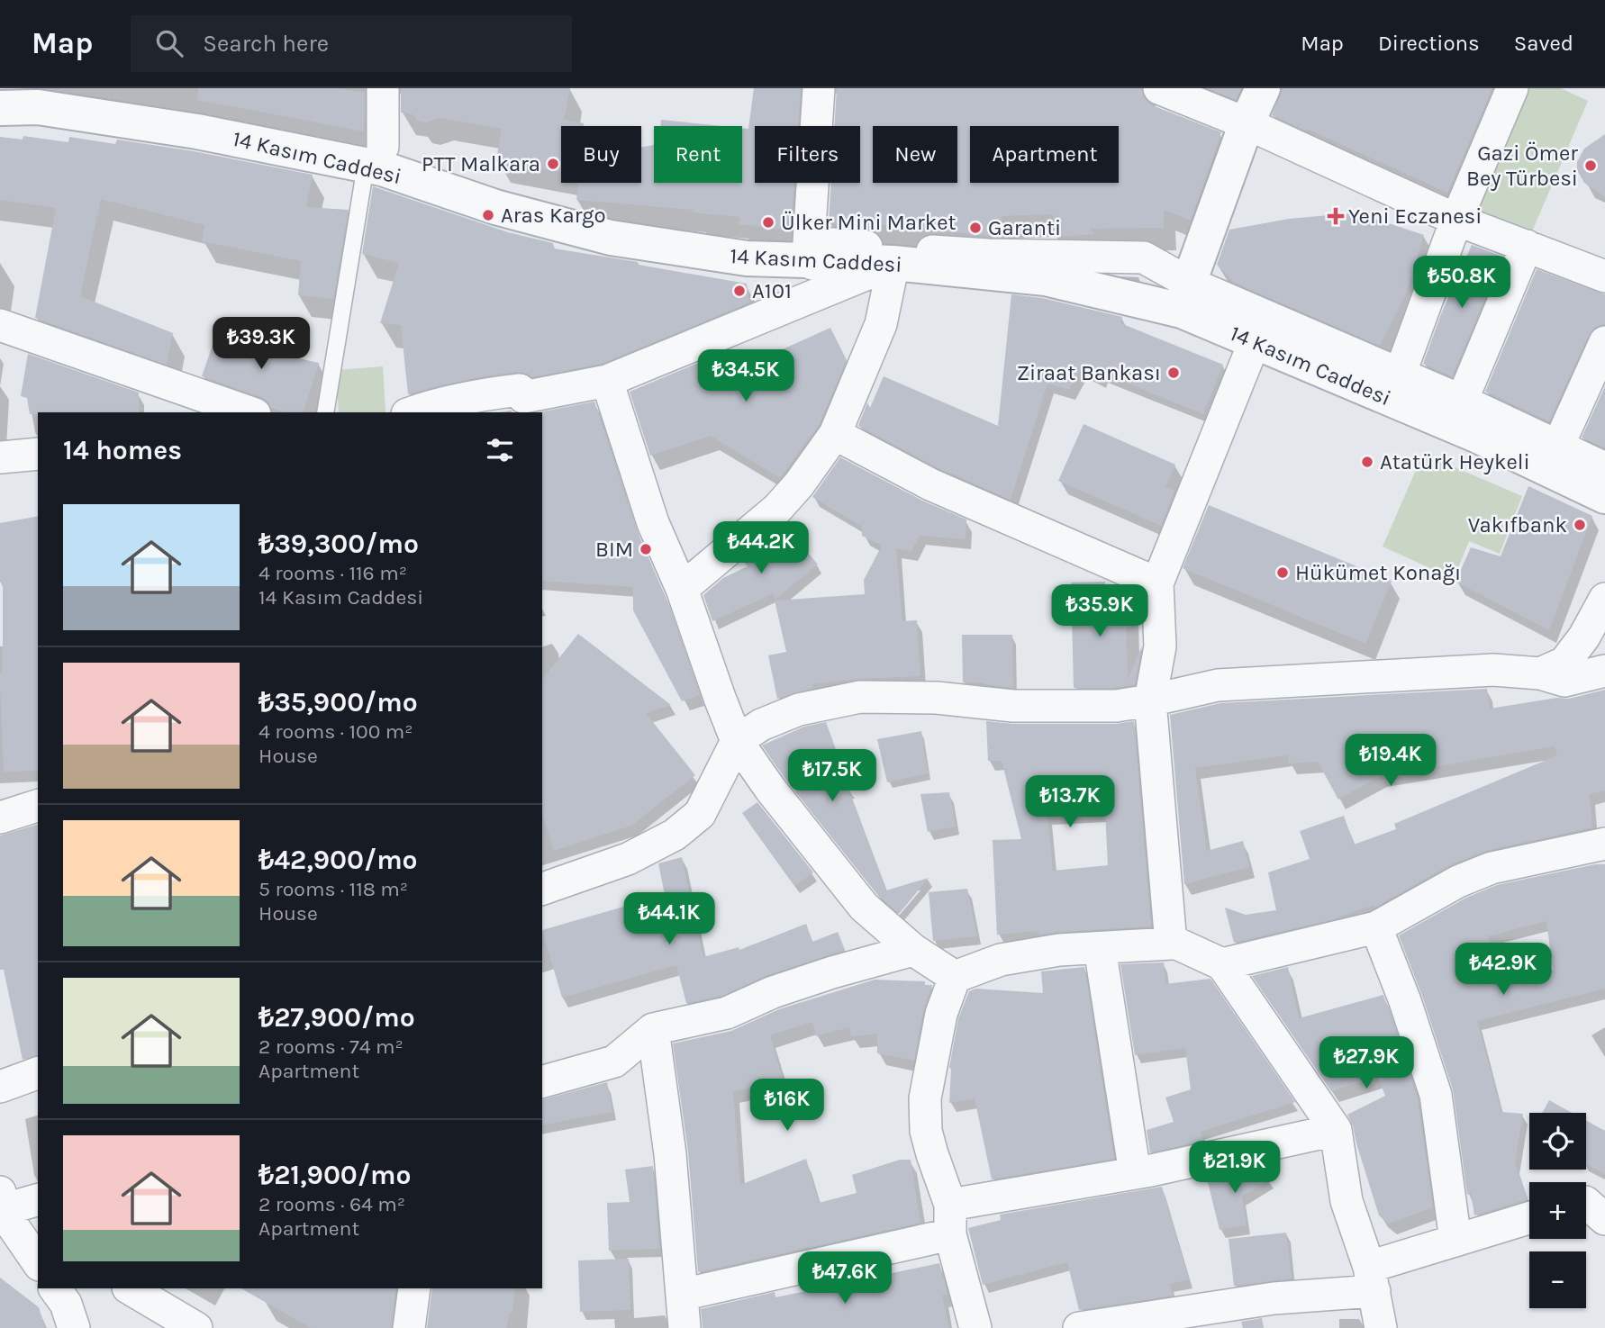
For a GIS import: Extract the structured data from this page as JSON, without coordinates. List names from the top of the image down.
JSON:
{
  "streets": {
    "street": ["14 Kasım Caddesi"]
  },
  "places": {
    "other": [
      "PTT Malkara",
      "Gazi Ömer Bey Türbesi",
      "Aras Kargo",
      "Ülker Mini Market",
      "Garanti",
      "A101",
      "Ziraat Bankası",
      "Atatürk Heykeli",
      "Vakıfbank",
      "BIM",
      "Hükümet Konağı"
    ],
    "health": ["Yeni Eczanesi"]
  },
  "page": {
    "header": "Map",
    "search": "Search here",
    "nav": ["Map", "Directions", "Saved"],
    "chip": [
      "Buy",
      "Rent",
      "Filters",
      "New",
      "Apartment"
    ],
    "price": [
      "₺50.8K",
      "₺39.3K",
      "₺34.5K",
      "₺44.2K",
      "₺35.9K",
      "₺19.4K",
      "₺17.5K",
      "₺13.7K",
      "₺44.1K",
      "₺42.9K",
      "₺27.9K",
      "₺16K",
      "₺21.9K",
      "₺47.6K"
    ],
    "heading": "14 homes",
    "list": [
      {
        "name": "₺39,300/mo",
        "note": "4 rooms · 116 m² · 14 Kasım Caddesi"
      },
      {
        "name": "₺35,900/mo",
        "note": "4 rooms · 100 m² · House"
      },
      {
        "name": "₺42,900/mo",
        "note": "5 rooms · 118 m² · House"
      },
      {
        "name": "₺27,900/mo",
        "note": "2 rooms · 74 m² · Apartment"
      },
      {
        "name": "₺21,900/mo",
        "note": "2 rooms · 64 m² · Apartment"
      }
    ],
    "map_buttons": ["+", "−"]
  }
}
